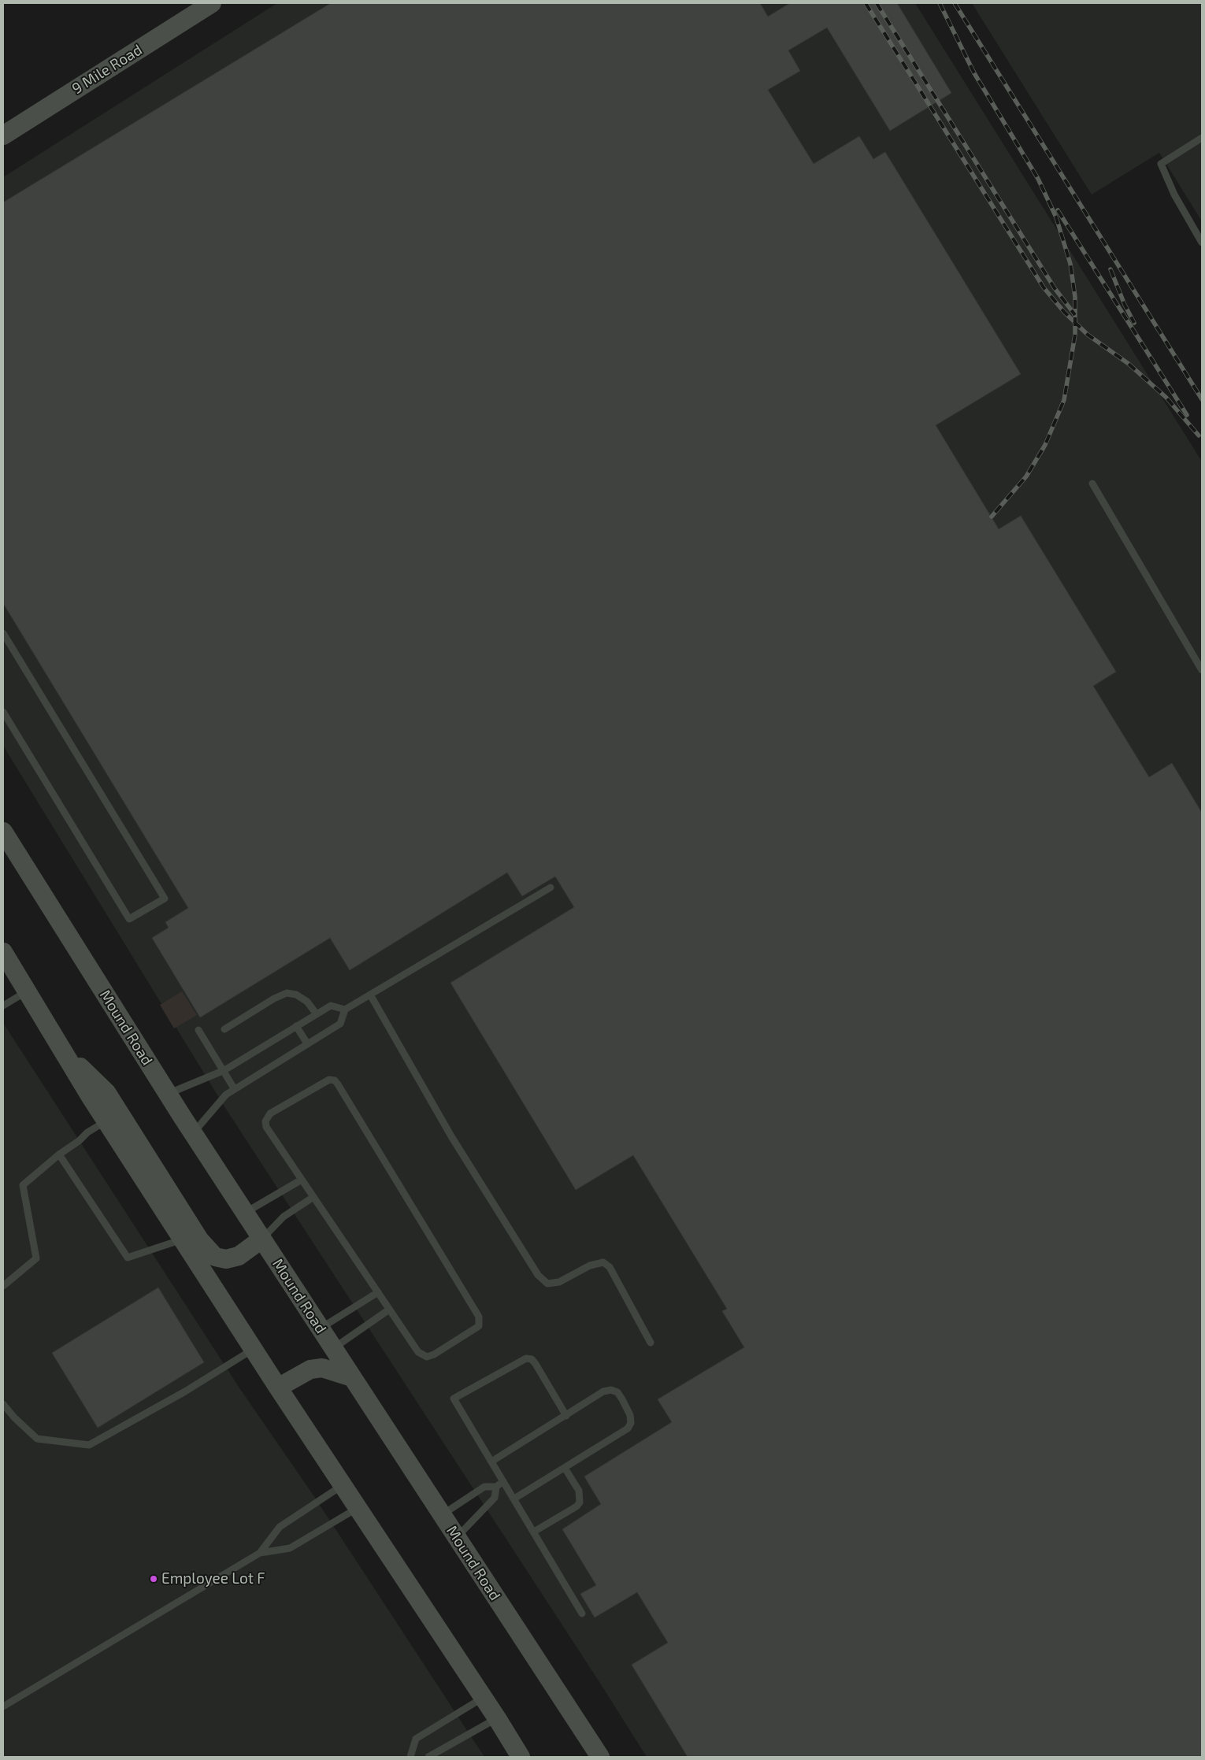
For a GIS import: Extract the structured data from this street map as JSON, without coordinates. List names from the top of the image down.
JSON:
{
  "streets": {
    "main road": ["9 Mile Road", "Mound Road"]
  },
  "places": ["Employee Lot F"]
}
